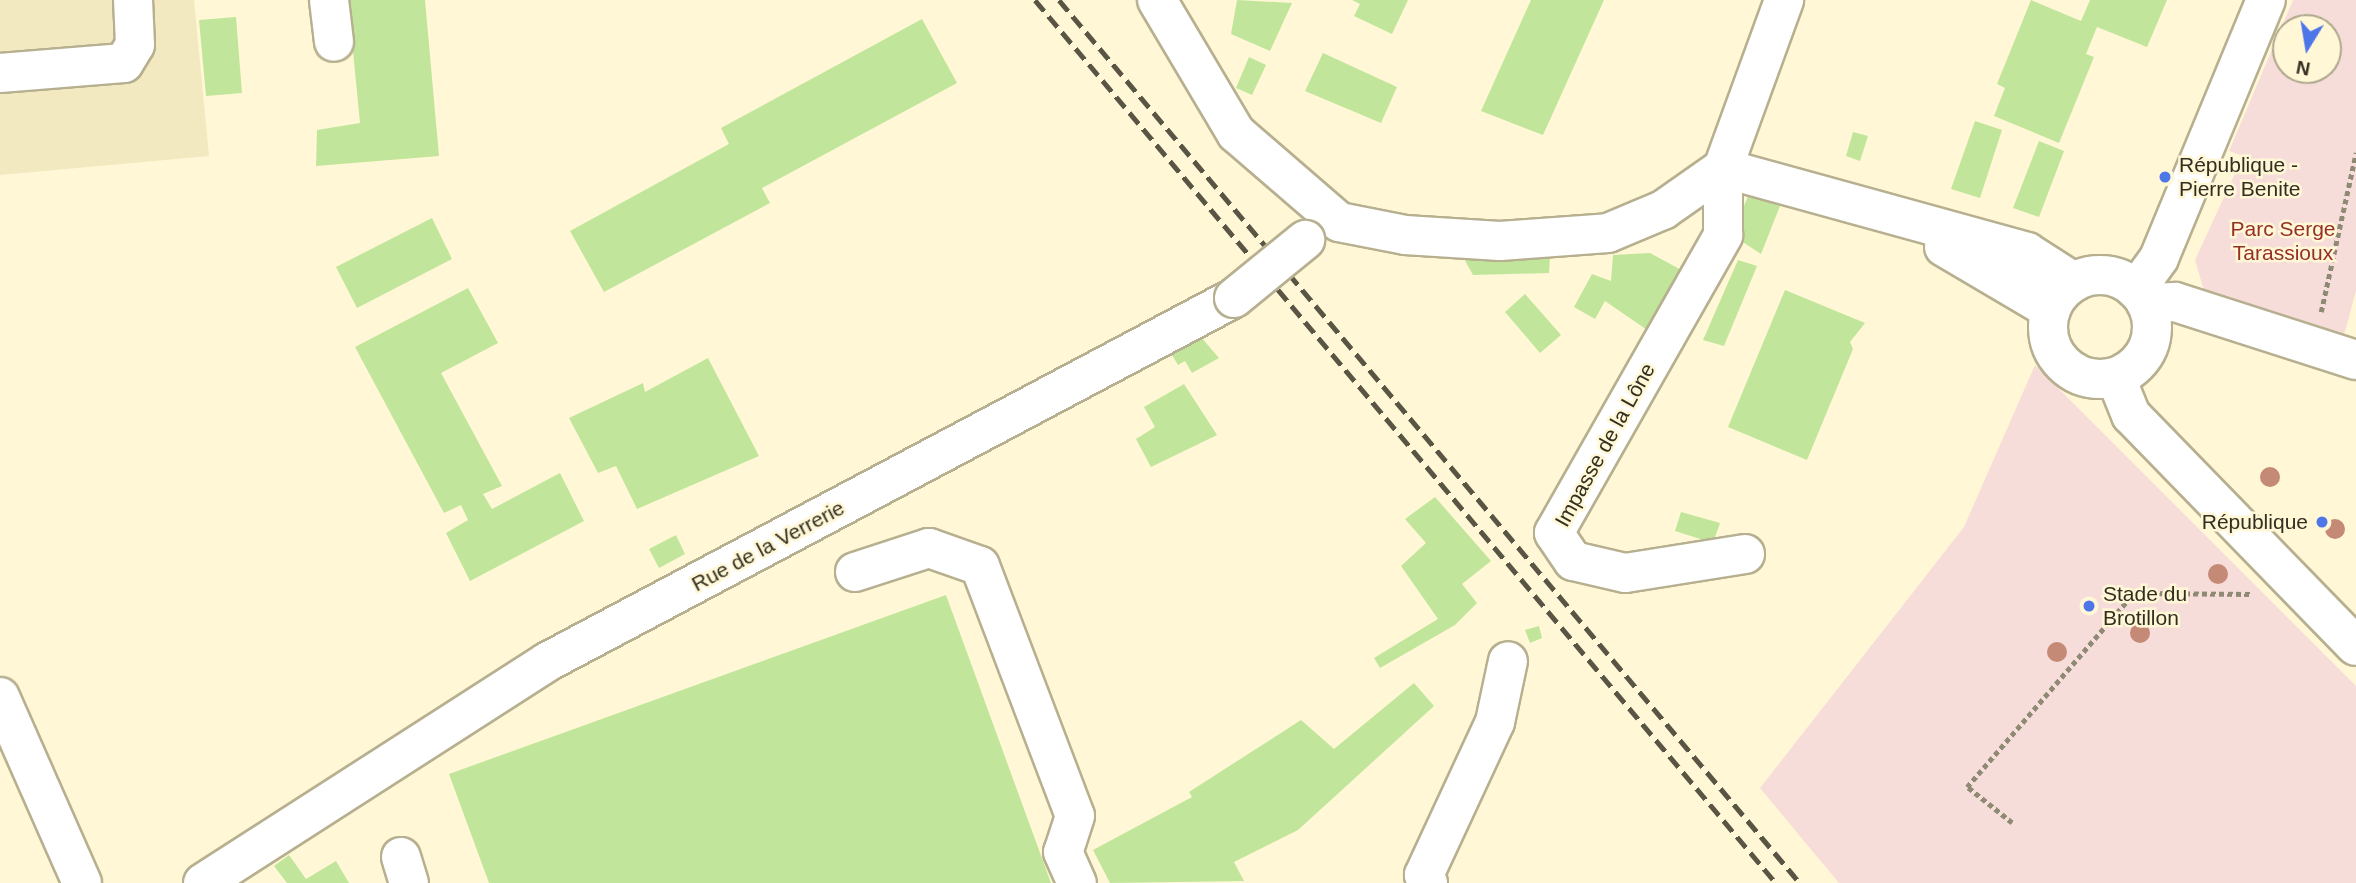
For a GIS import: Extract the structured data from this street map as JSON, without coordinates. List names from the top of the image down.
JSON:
{
  "streets": {
    "street": ["Impasse de la Lône", "Rue de la Verrerie"]
  },
  "parks": ["Parc Serge Tarassioux"],
  "places": ["République - Pierre Benite", "République", "Stade du Brotillon"],
  "north": "bottom"
}
